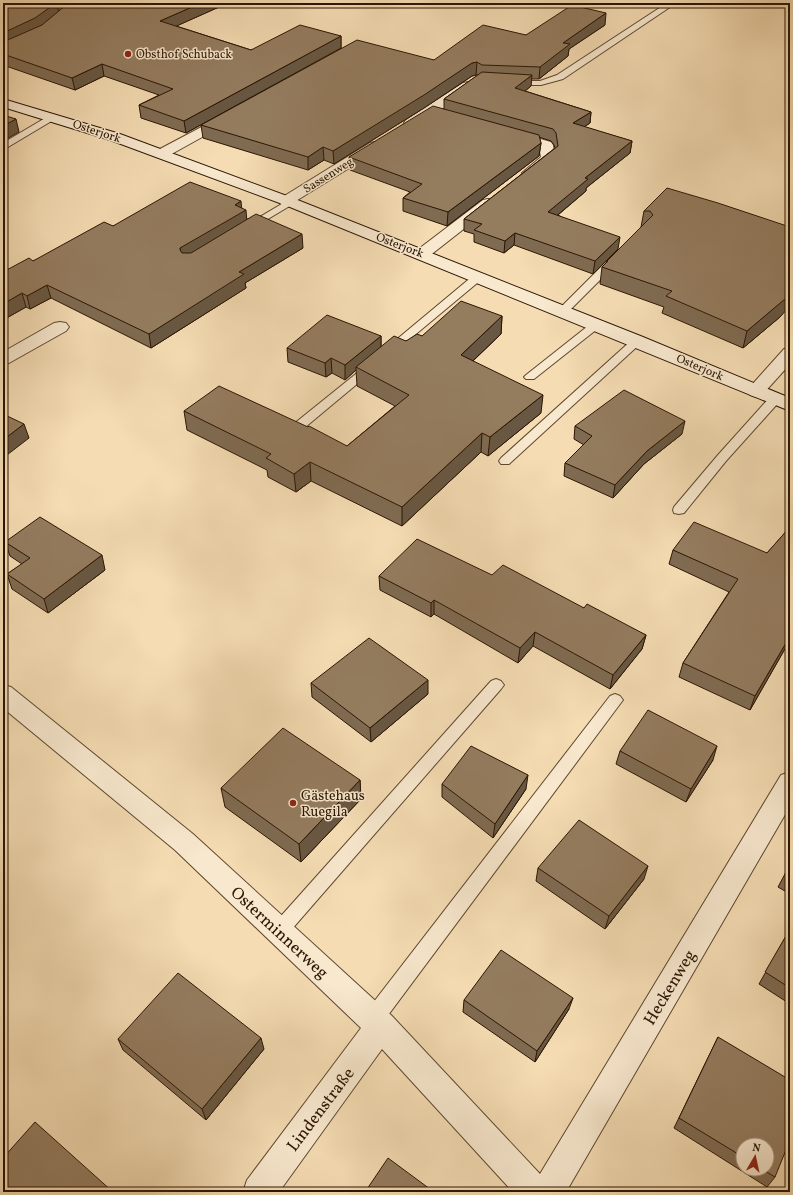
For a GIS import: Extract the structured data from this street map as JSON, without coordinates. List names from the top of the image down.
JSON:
{
  "streets": {
    "street": [
      "Osterjork",
      "Sassenweg",
      "Osterminnerweg",
      "Heckenweg",
      "Lindenstraße"
    ]
  },
  "crossings": [
    ["Osterjork", "Sassenweg"],
    ["Osterminnerweg", "Lindenstraße"]
  ],
  "places": ["Obsthof Schuback", "Gästehaus Ruegila"],
  "north": "top"
}
